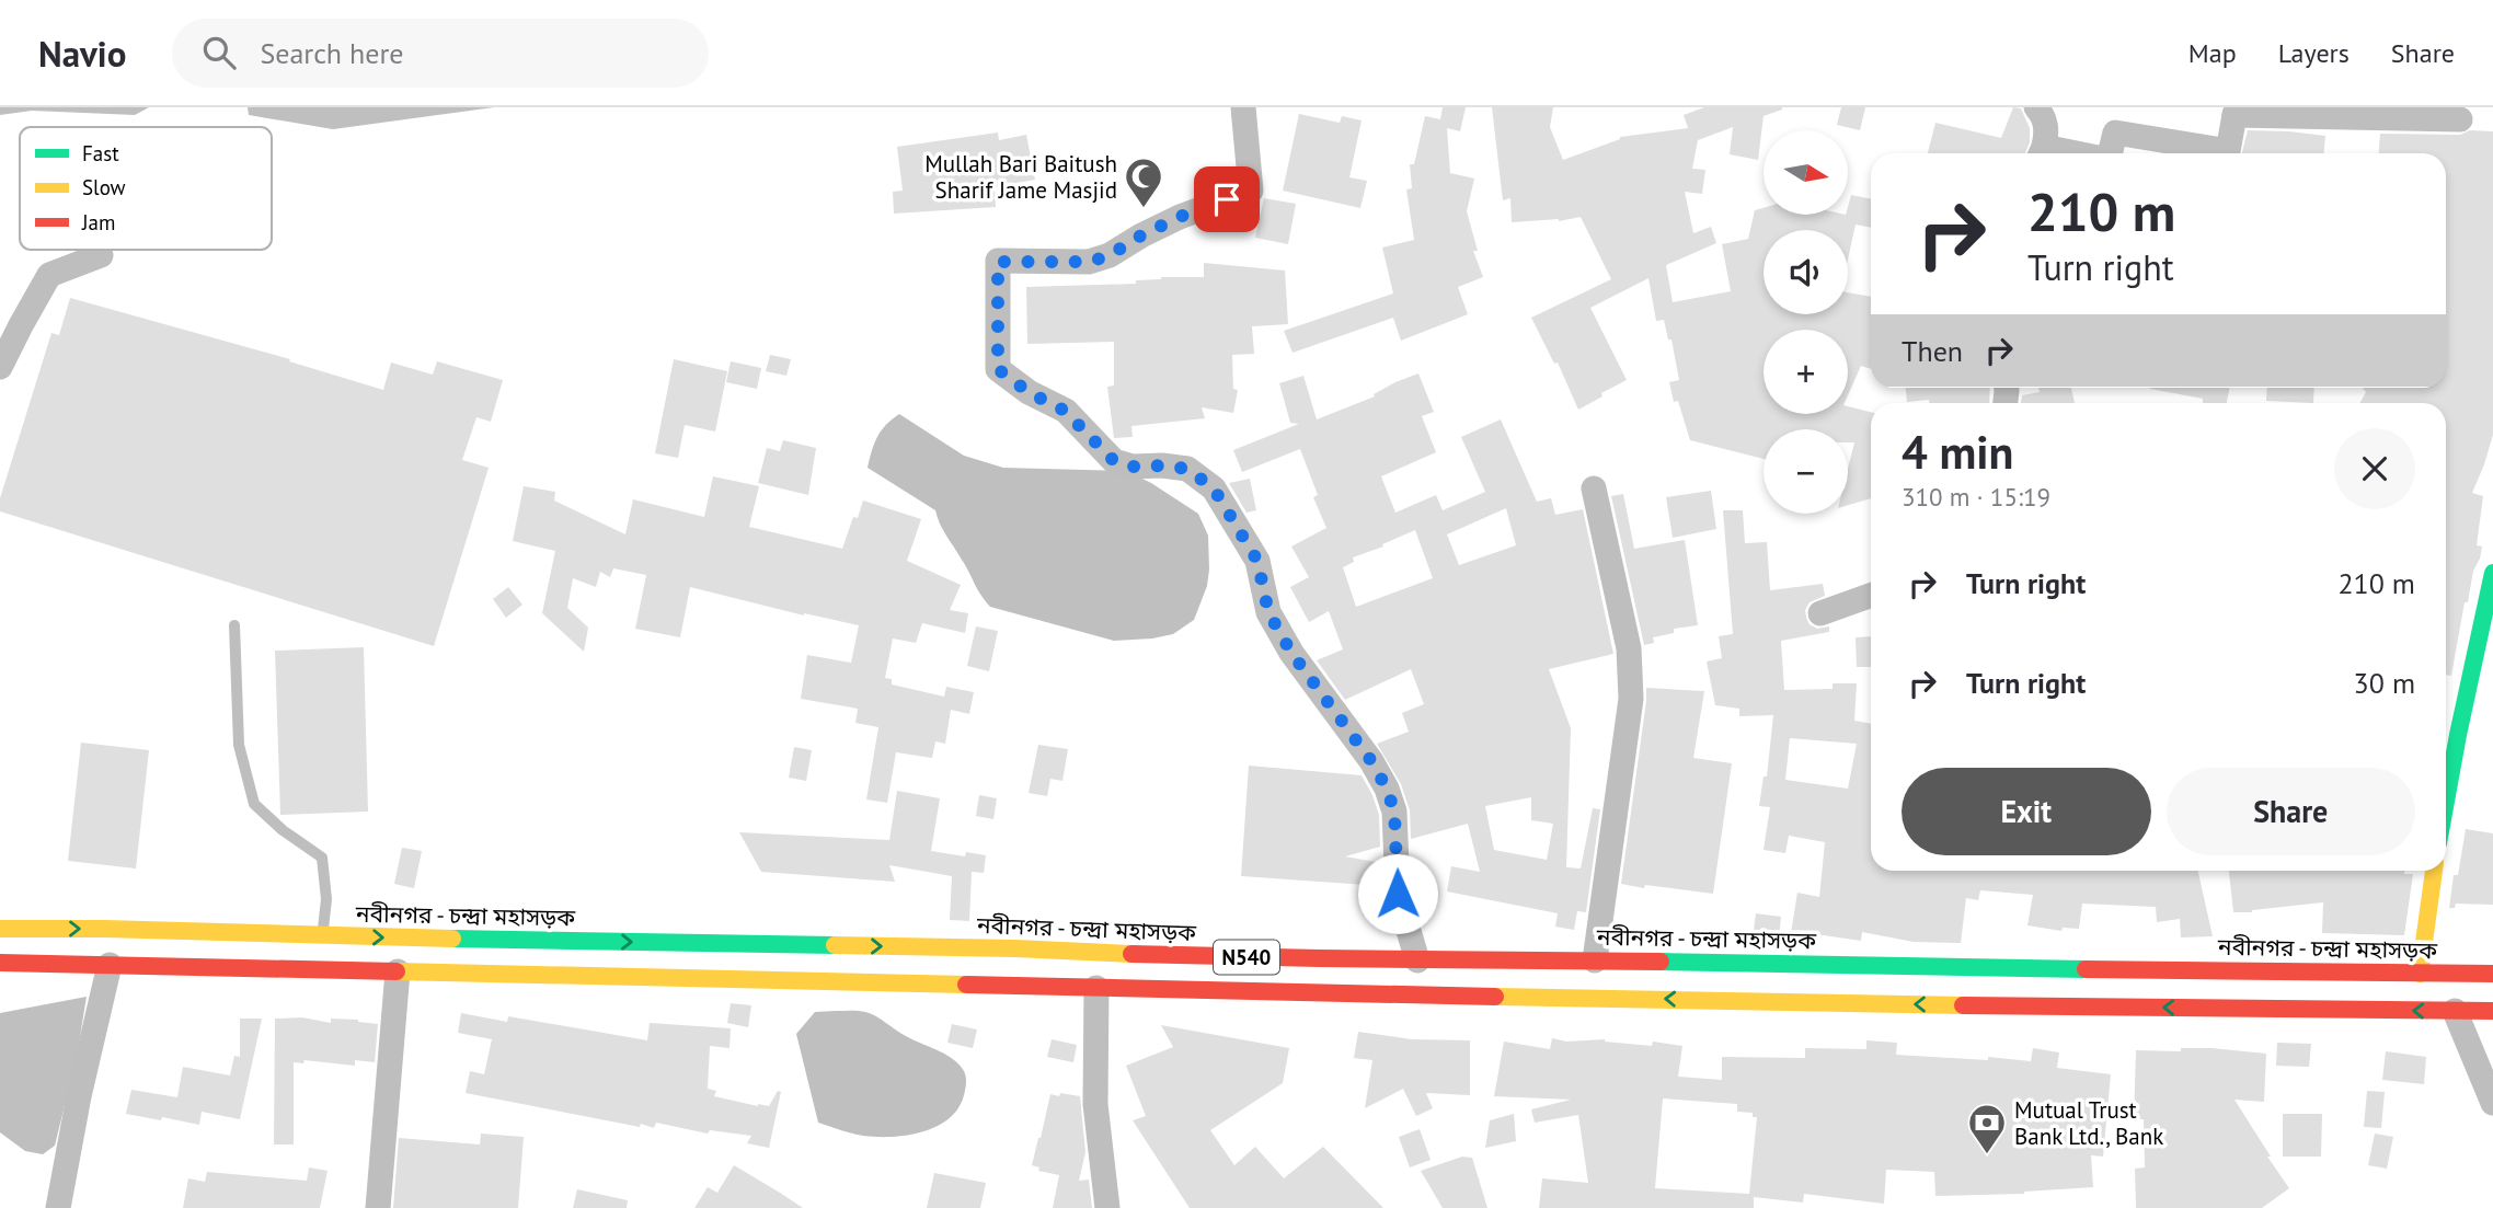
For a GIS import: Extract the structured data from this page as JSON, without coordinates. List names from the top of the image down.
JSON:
{
  "streets": {
    "main road": ["নবীনগর - চন্দ্রা মহাসড়ক", "N540"]
  },
  "places": {
    "mosque": ["Mullah Bari Baitush Sharif Jame Masjid"],
    "bank": ["Mutual Trust Bank Ltd., Bank"]
  },
  "legend": ["Fast", "Slow", "Jam"],
  "north": "right",
  "page": {
    "header": "Navio",
    "search": "Search here",
    "nav": ["Map", "Layers", "Share"],
    "map_buttons": ["+", "−"],
    "turn": ["210 m", "Turn right"],
    "then": "Then",
    "heading": ["4 min", "310 m · 15:19"],
    "list": [
      {
        "name": "Turn right",
        "value": "210 m"
      },
      {
        "name": "Turn right",
        "value": "30 m"
      }
    ],
    "buttons": ["Exit", "Share"]
  }
}
